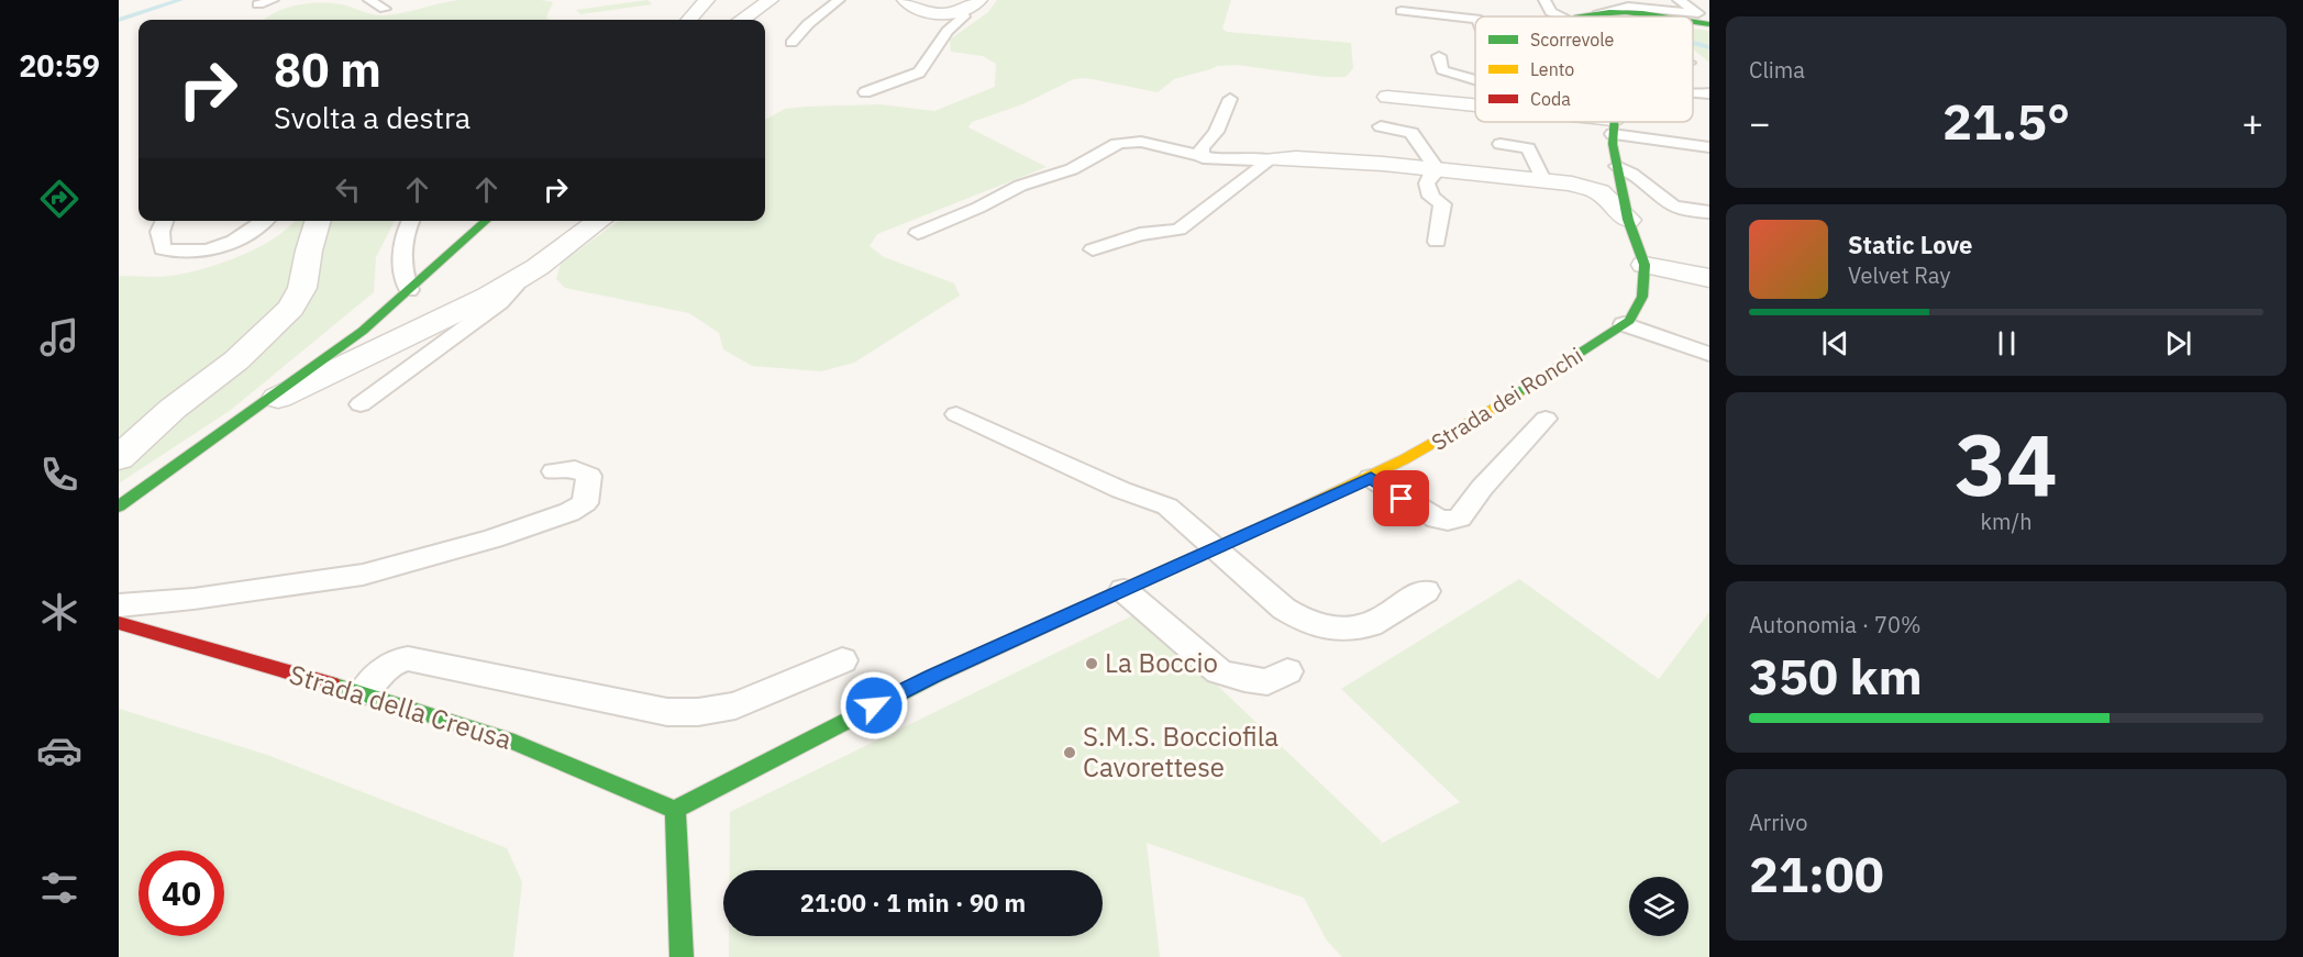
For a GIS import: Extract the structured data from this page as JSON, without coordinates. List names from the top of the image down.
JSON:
{
  "streets": {
    "street": ["Strada dei Ronchi", "Strada della Creusa"]
  },
  "crossings": [
    ["Strada dei Ronchi", "Strada della Creusa"]
  ],
  "places": ["La Boccio", "S.M.S. Bocciofila Cavorettese"],
  "legend": ["Scorrevole", "Lento", "Coda"],
  "page": {
    "tabs": "20:59",
    "tile": [
      "Clima",
      ["34", "km/h"],
      ["Autonomia · 70%", "350 km"],
      ["Arrivo", "21:00"]
    ],
    "turn": ["80 m", "Svolta a destra"],
    "heat": ["−", "21.5°", "+"],
    "song": ["Static Love", "Velvet Ray"],
    "limit": "40",
    "trip": "21:00 · 1 min · 90 m"
  }
}
